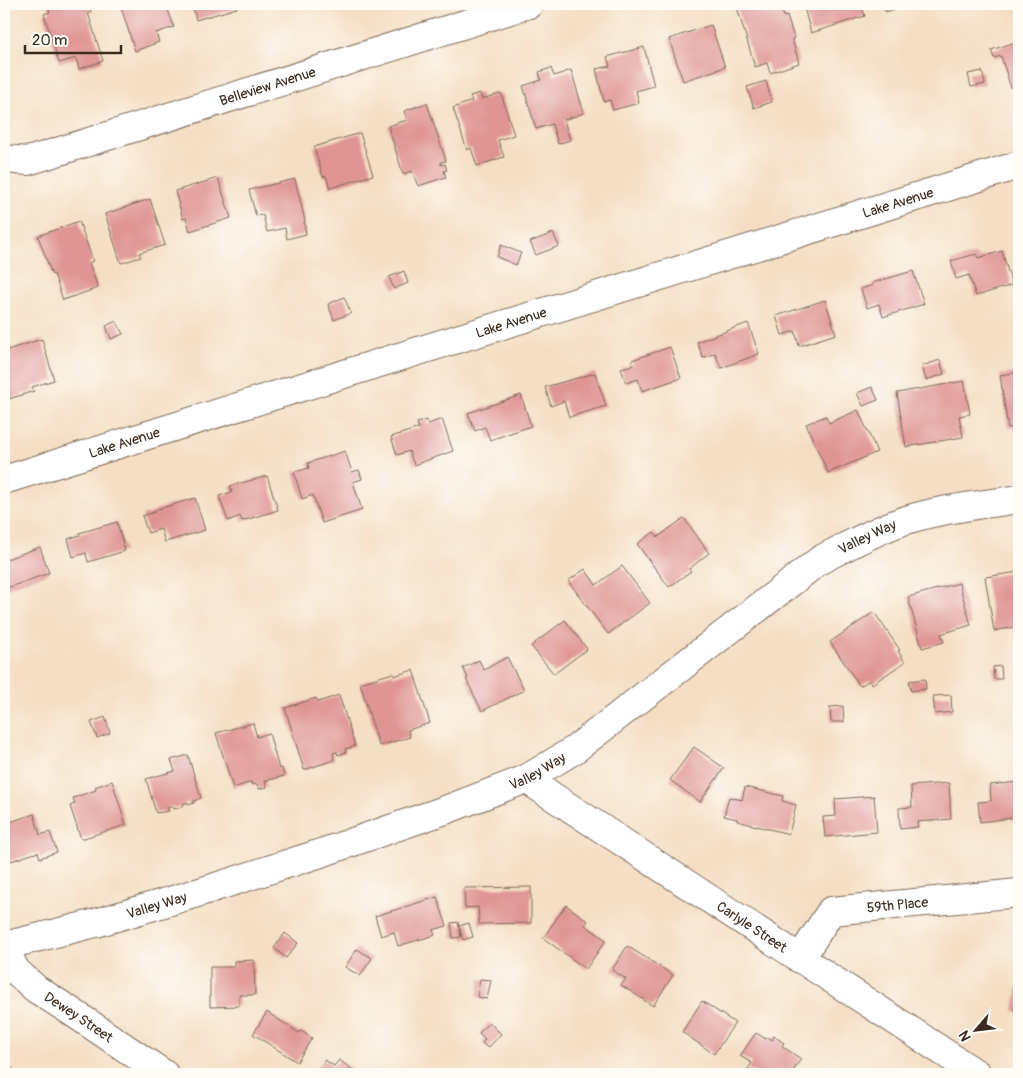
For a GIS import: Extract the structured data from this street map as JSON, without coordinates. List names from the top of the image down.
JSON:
{
  "streets": {
    "street": [
      "Belleview Avenue",
      "Lake Avenue",
      "Valley Way",
      "59th Place",
      "Carlyle Street",
      "Dewey Street"
    ]
  },
  "crossings": [
    ["Valley Way", "Carlyle Street"],
    ["Valley Way", "Dewey Street"],
    ["59th Place", "Carlyle Street"]
  ],
  "scale_bar": "20 m",
  "north": "bottom left"
}
